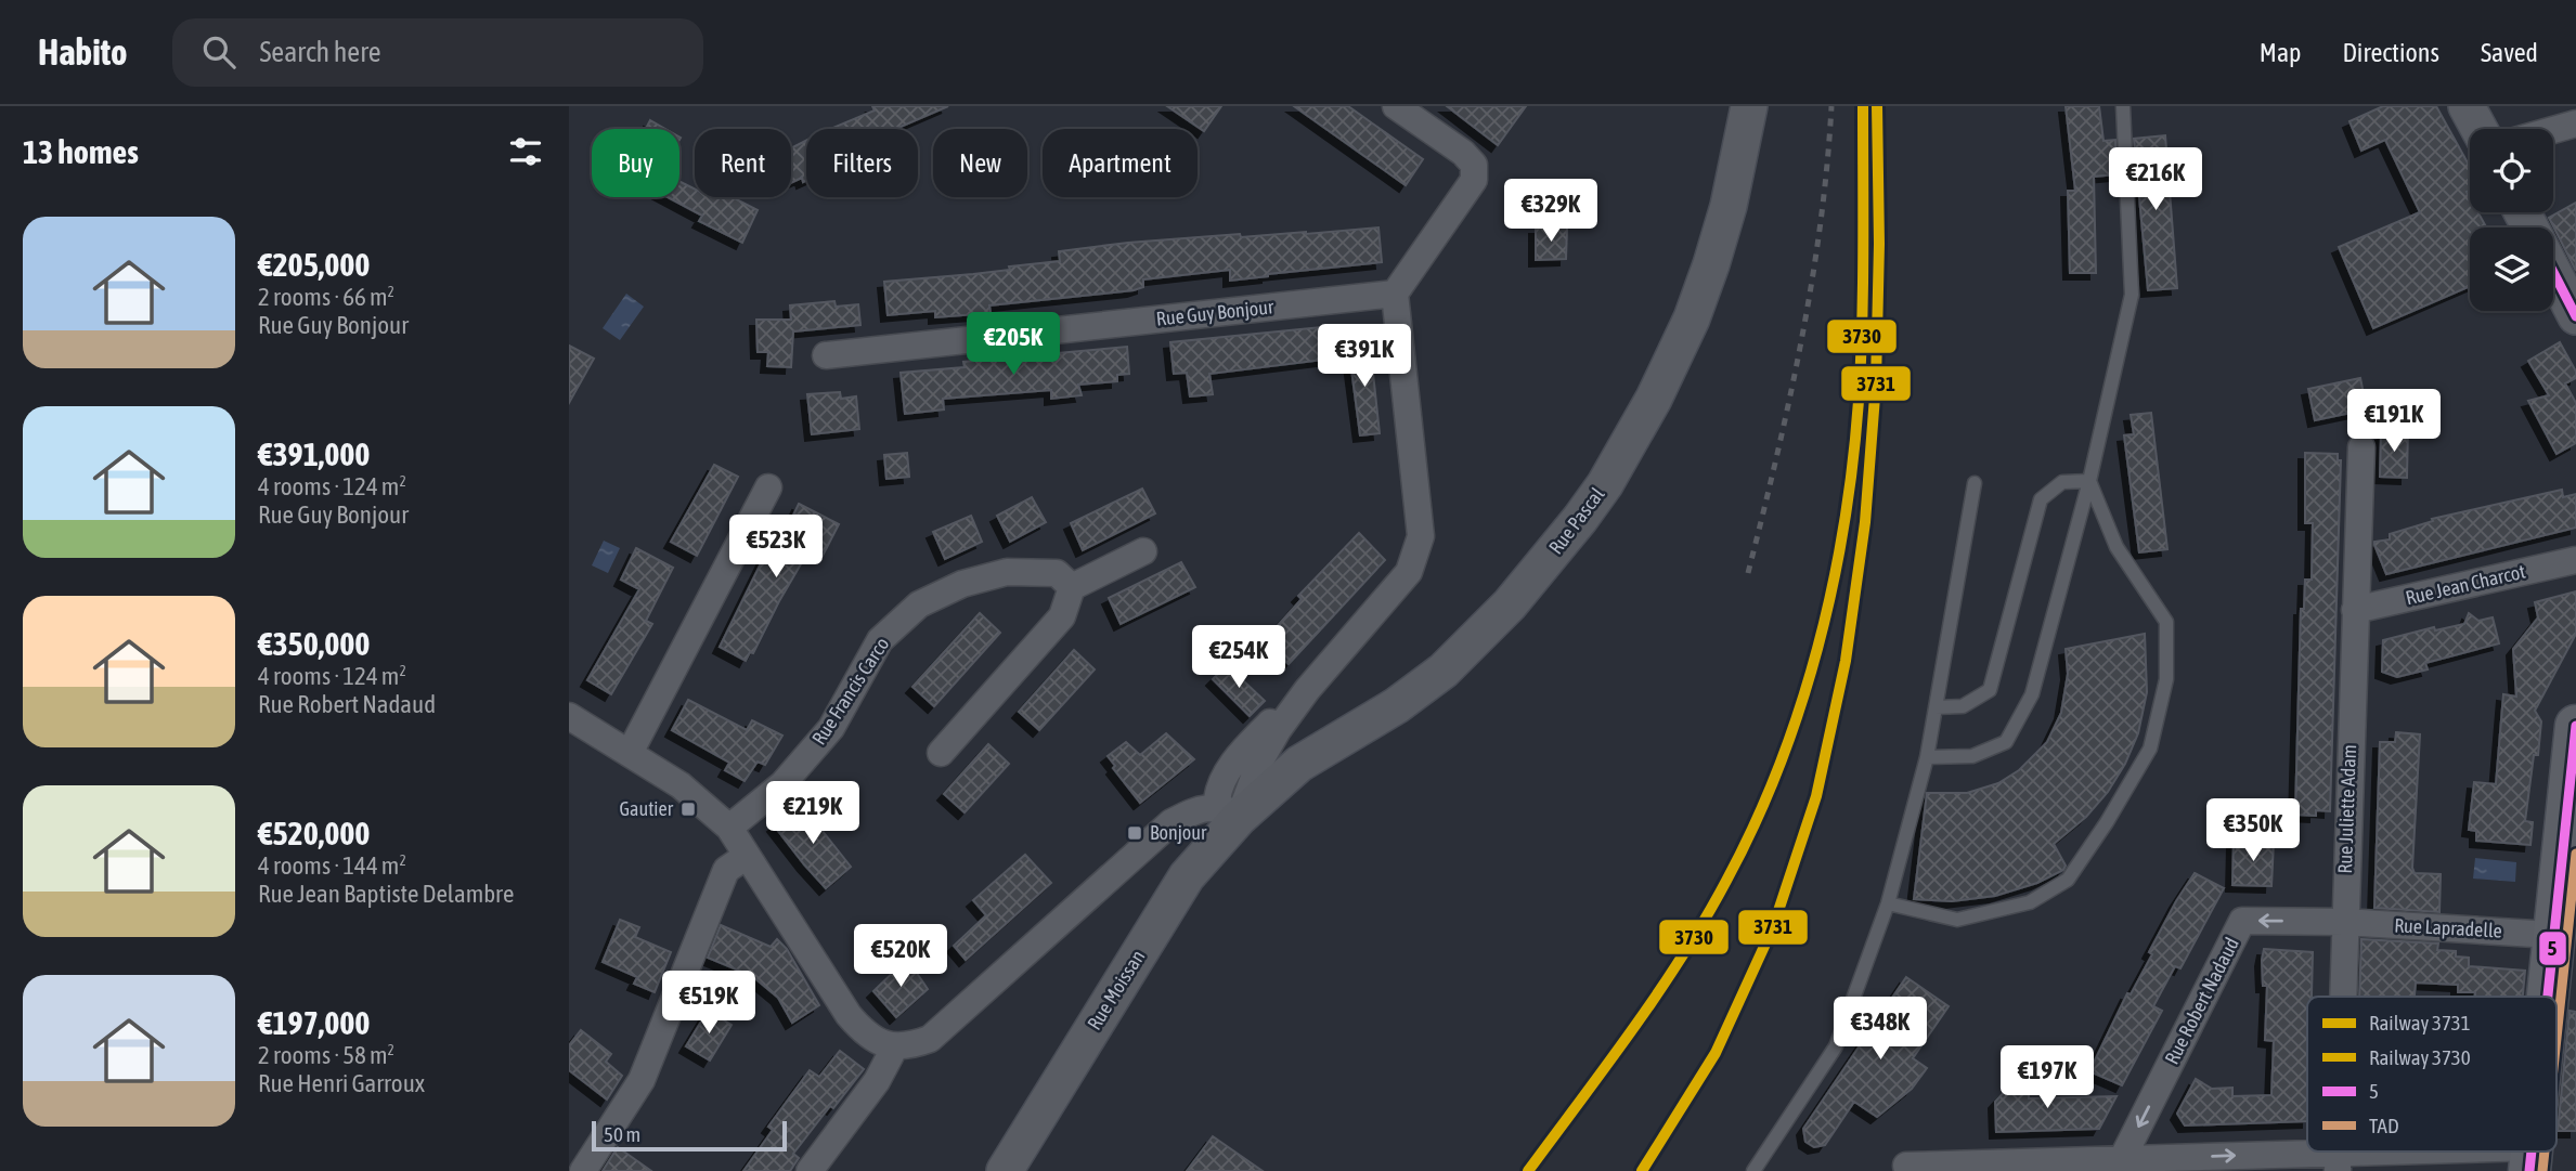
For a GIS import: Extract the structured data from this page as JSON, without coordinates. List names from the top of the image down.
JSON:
{
  "streets": {
    "main road": ["Rue Pascal", "Rue Moissan"],
    "street": [
      "Rue Guy Bonjour",
      "Rue Jean Charcot",
      "Rue Francis Carco",
      "Rue Juliette Adam",
      "Rue Lapradelle",
      "Rue Robert Nadaud"
    ]
  },
  "crossings": [
    ["Rue Pascal", "Rue Moissan"],
    ["Rue Jean Charcot", "Rue Juliette Adam"],
    ["Rue Juliette Adam", "Rue Lapradelle"],
    ["Rue Juliette Adam", "Rue Robert Nadaud"],
    ["Rue Lapradelle", "Rue Robert Nadaud"]
  ],
  "one_way": ["Rue Robert Nadaud"],
  "places": {
    "transit": ["Gautier", "Bonjour"]
  },
  "lines": [
    "rail line 3731",
    "rail line 3730",
    "transit line 5",
    "transit line TAD"
  ],
  "legend": [
    "Railway 3731",
    "Railway 3730",
    "5",
    "TAD"
  ],
  "scale_bar": "50 m",
  "page": {
    "header": "Habito",
    "search": "Search here",
    "nav": ["Map", "Directions", "Saved"],
    "heading": "13 homes",
    "chip": [
      "Buy",
      "Rent",
      "Filters",
      "New",
      "Apartment"
    ],
    "price": [
      "€216K",
      "€329K",
      "€205K",
      "€391K",
      "€191K",
      "€523K",
      "€254K",
      "€219K",
      "€350K",
      "€520K",
      "€519K",
      "€348K",
      "€197K"
    ],
    "list": [
      {
        "name": "€205,000",
        "note": "2 rooms · 66 m² · Rue Guy Bonjour"
      },
      {
        "name": "€391,000",
        "note": "4 rooms · 124 m² · Rue Guy Bonjour"
      },
      {
        "name": "€350,000",
        "note": "4 rooms · 124 m² · Rue Robert Nadaud"
      },
      {
        "name": "€520,000",
        "note": "4 rooms · 144 m² · Rue Jean Baptiste Delambre"
      },
      {
        "name": "€197,000",
        "note": "2 rooms · 58 m² · Rue Henri Garroux"
      }
    ],
    "scale": "50 m"
  }
}
